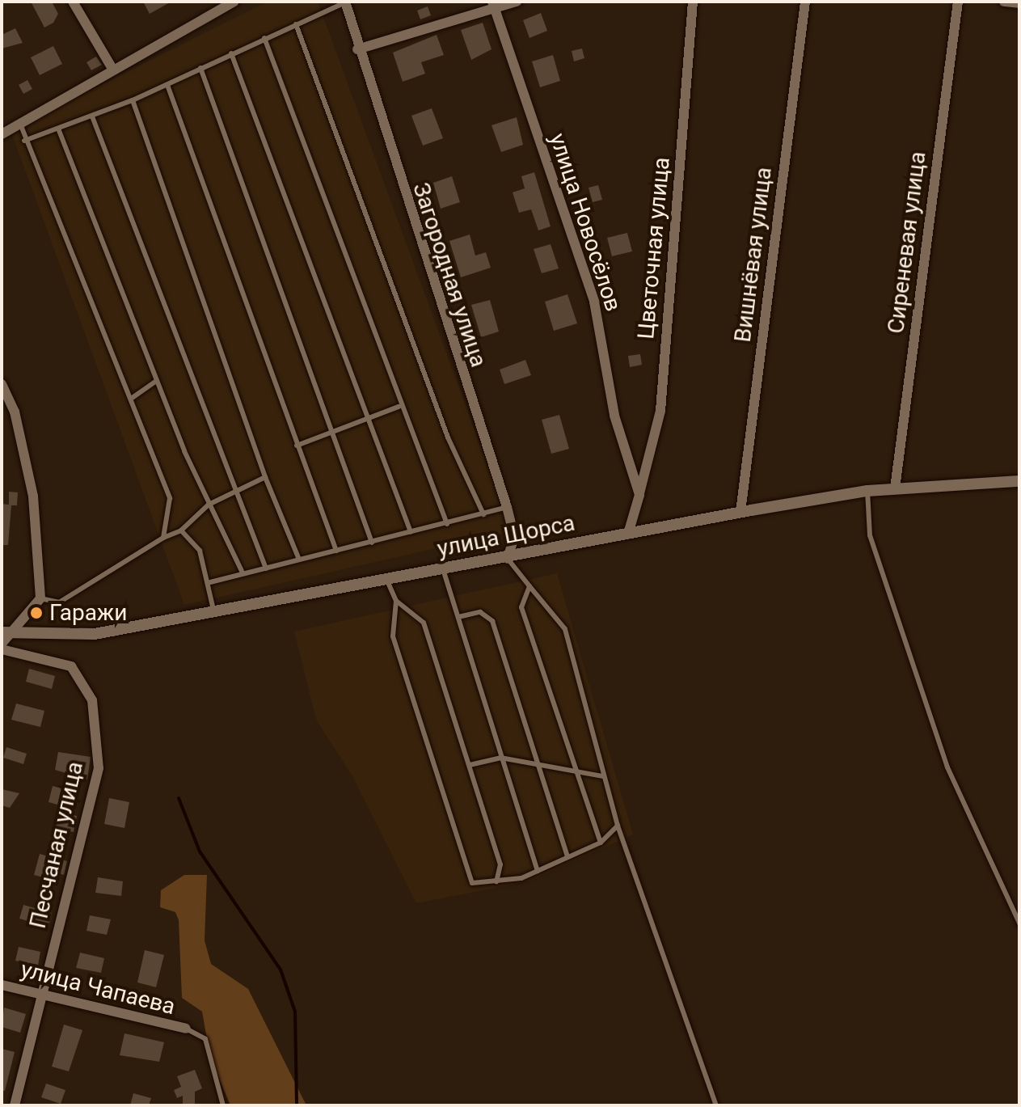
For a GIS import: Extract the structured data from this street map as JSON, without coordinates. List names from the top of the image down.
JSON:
{
  "streets": {
    "street": [
      "улица Новосёлов",
      "Сиреневая улица",
      "Цветочная улица",
      "Вишнёвая улица",
      "Загородная улица",
      "улица Щорса",
      "Песчаная улица",
      "улица Чапаева"
    ]
  },
  "crossings": [
    ["улица Новосёлов", "Цветочная улица"],
    ["Сиреневая улица", "улица Щорса"],
    ["Вишнёвая улица", "улица Щорса"],
    ["Загородная улица", "улица Щорса"],
    ["Песчаная улица", "улица Чапаева"]
  ],
  "places": ["Гаражи"]
}
